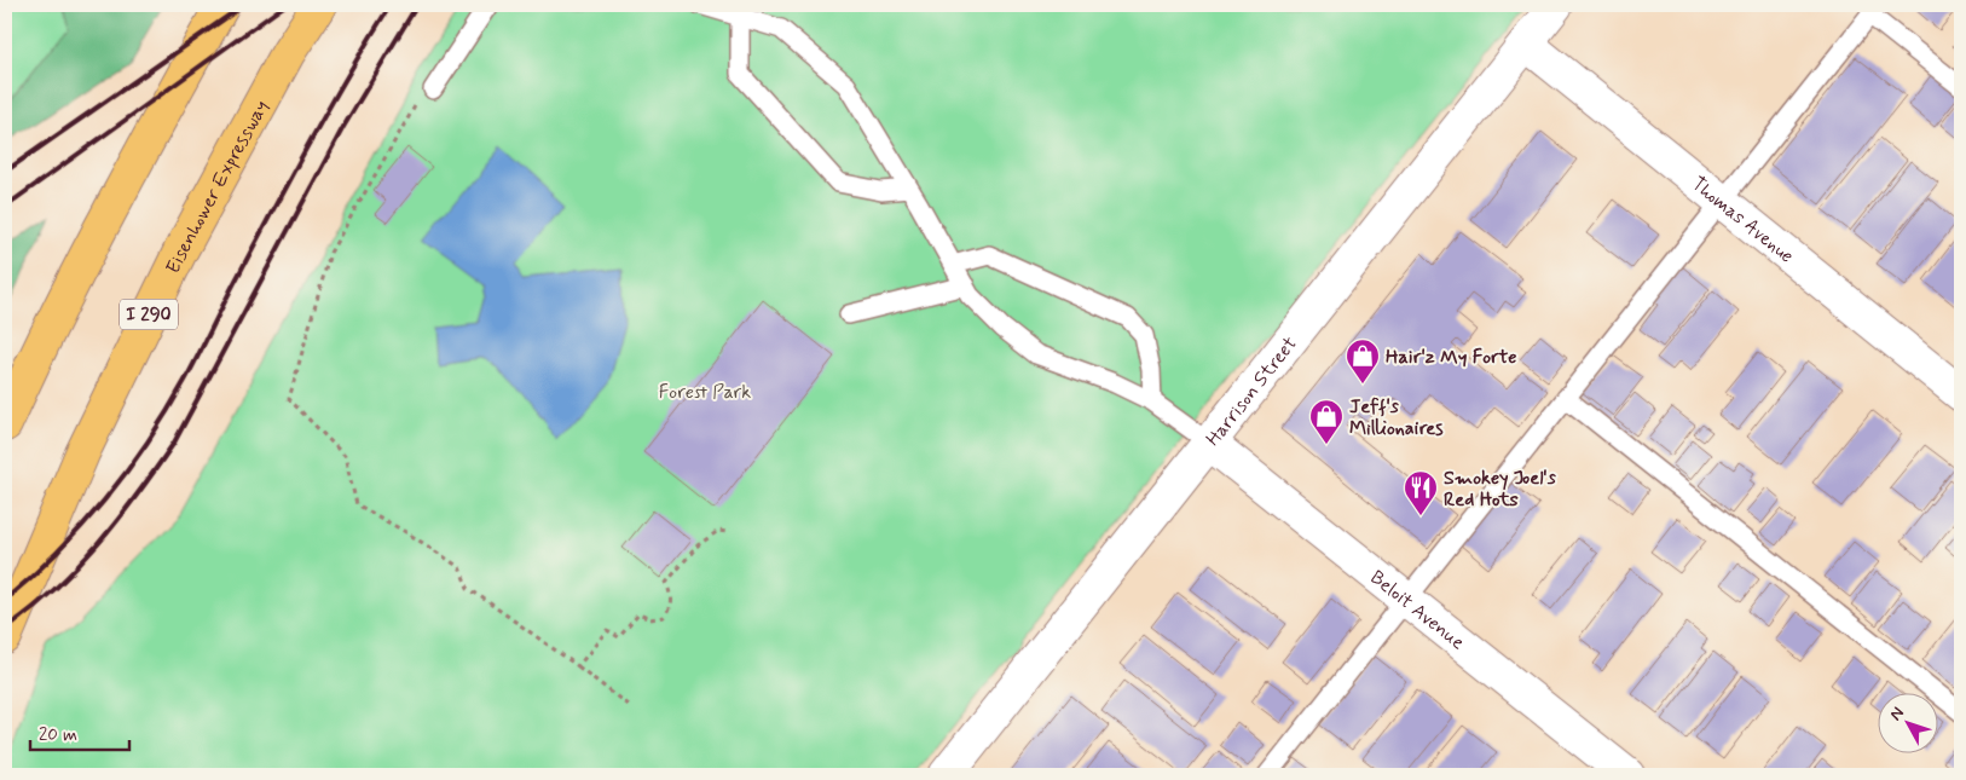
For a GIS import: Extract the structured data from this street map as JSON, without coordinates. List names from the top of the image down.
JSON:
{
  "streets": {
    "highway": ["Eisenhower Expressway", "I 290"],
    "street": ["Thomas Avenue", "Harrison Street", "Beloit Avenue"]
  },
  "crossings": [
    ["Thomas Avenue", "Harrison Street"],
    ["Harrison Street", "Beloit Avenue"]
  ],
  "parks": ["Forest Park"],
  "places": {
    "shop": ["Hair'z My Forte", "Jeff's Millionaires"],
    "restaurant": ["Smokey Joel's Red Hots"]
  },
  "scale_bar": "20 m",
  "north": "top left"
}
